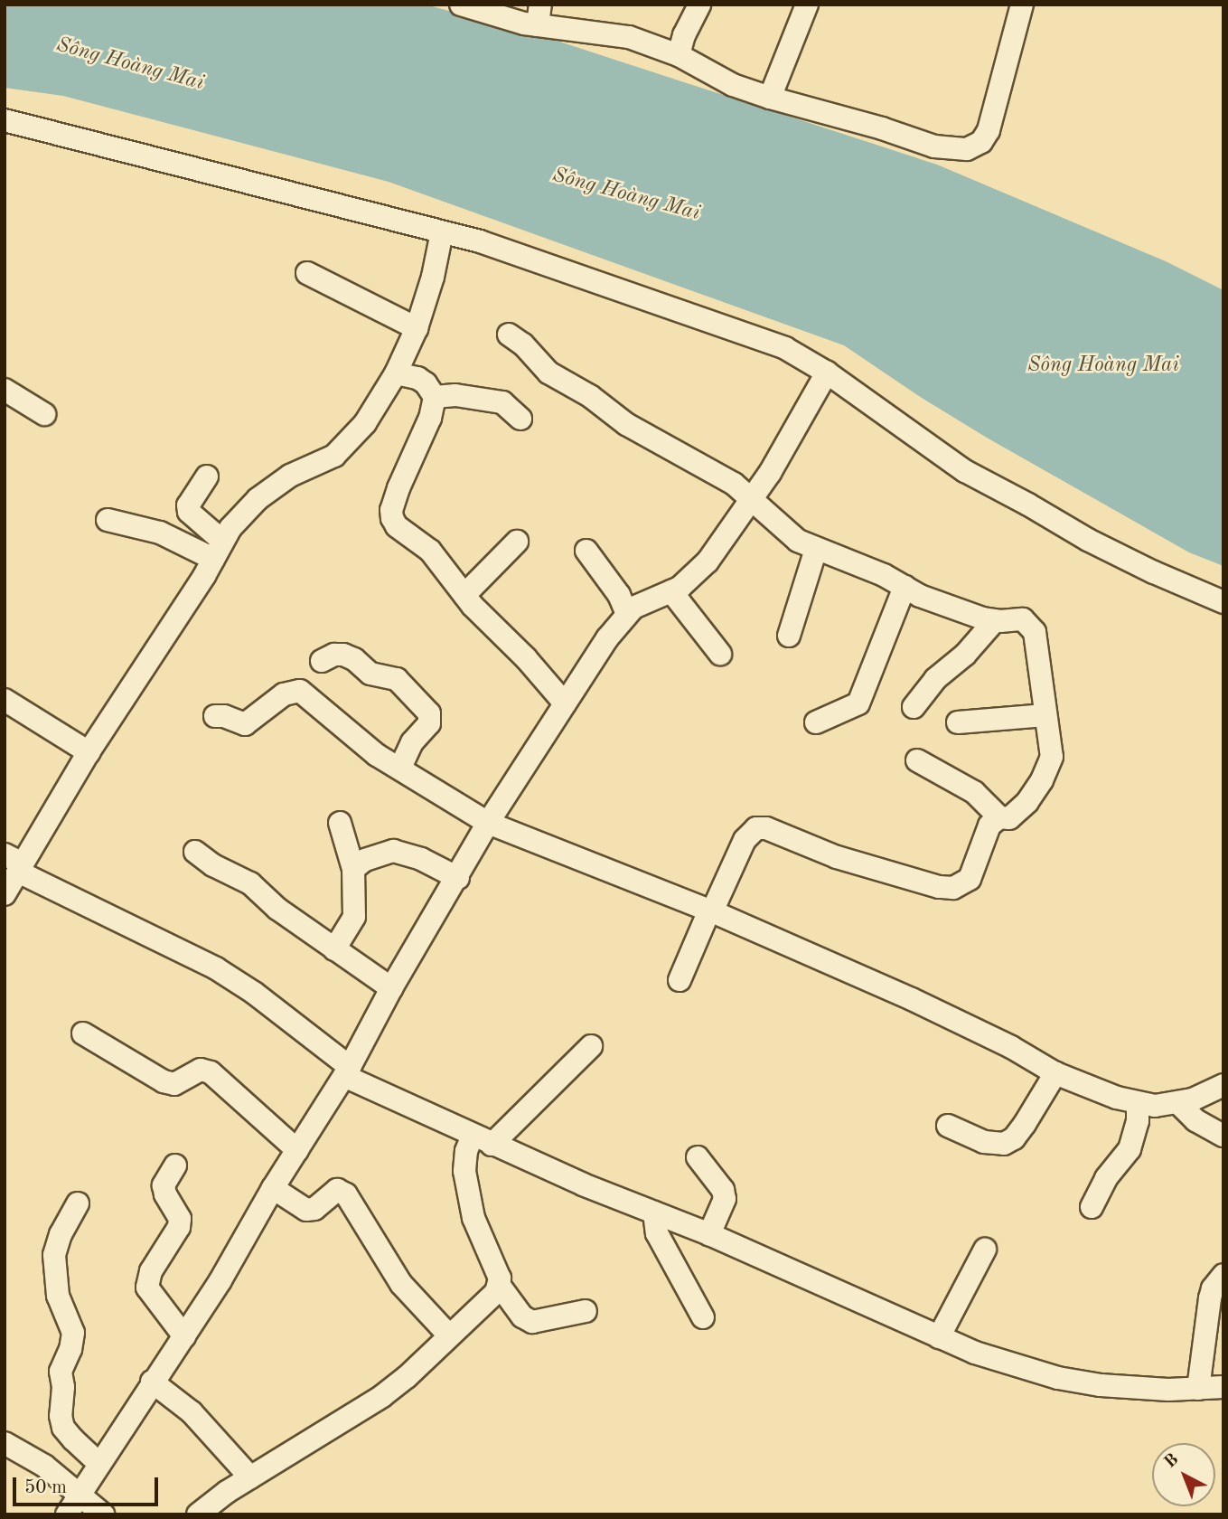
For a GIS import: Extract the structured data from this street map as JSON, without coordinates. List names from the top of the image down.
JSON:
{
  "water": ["Sông Hoàng Mai"],
  "scale_bar": "50 m",
  "north": "top left"
}
